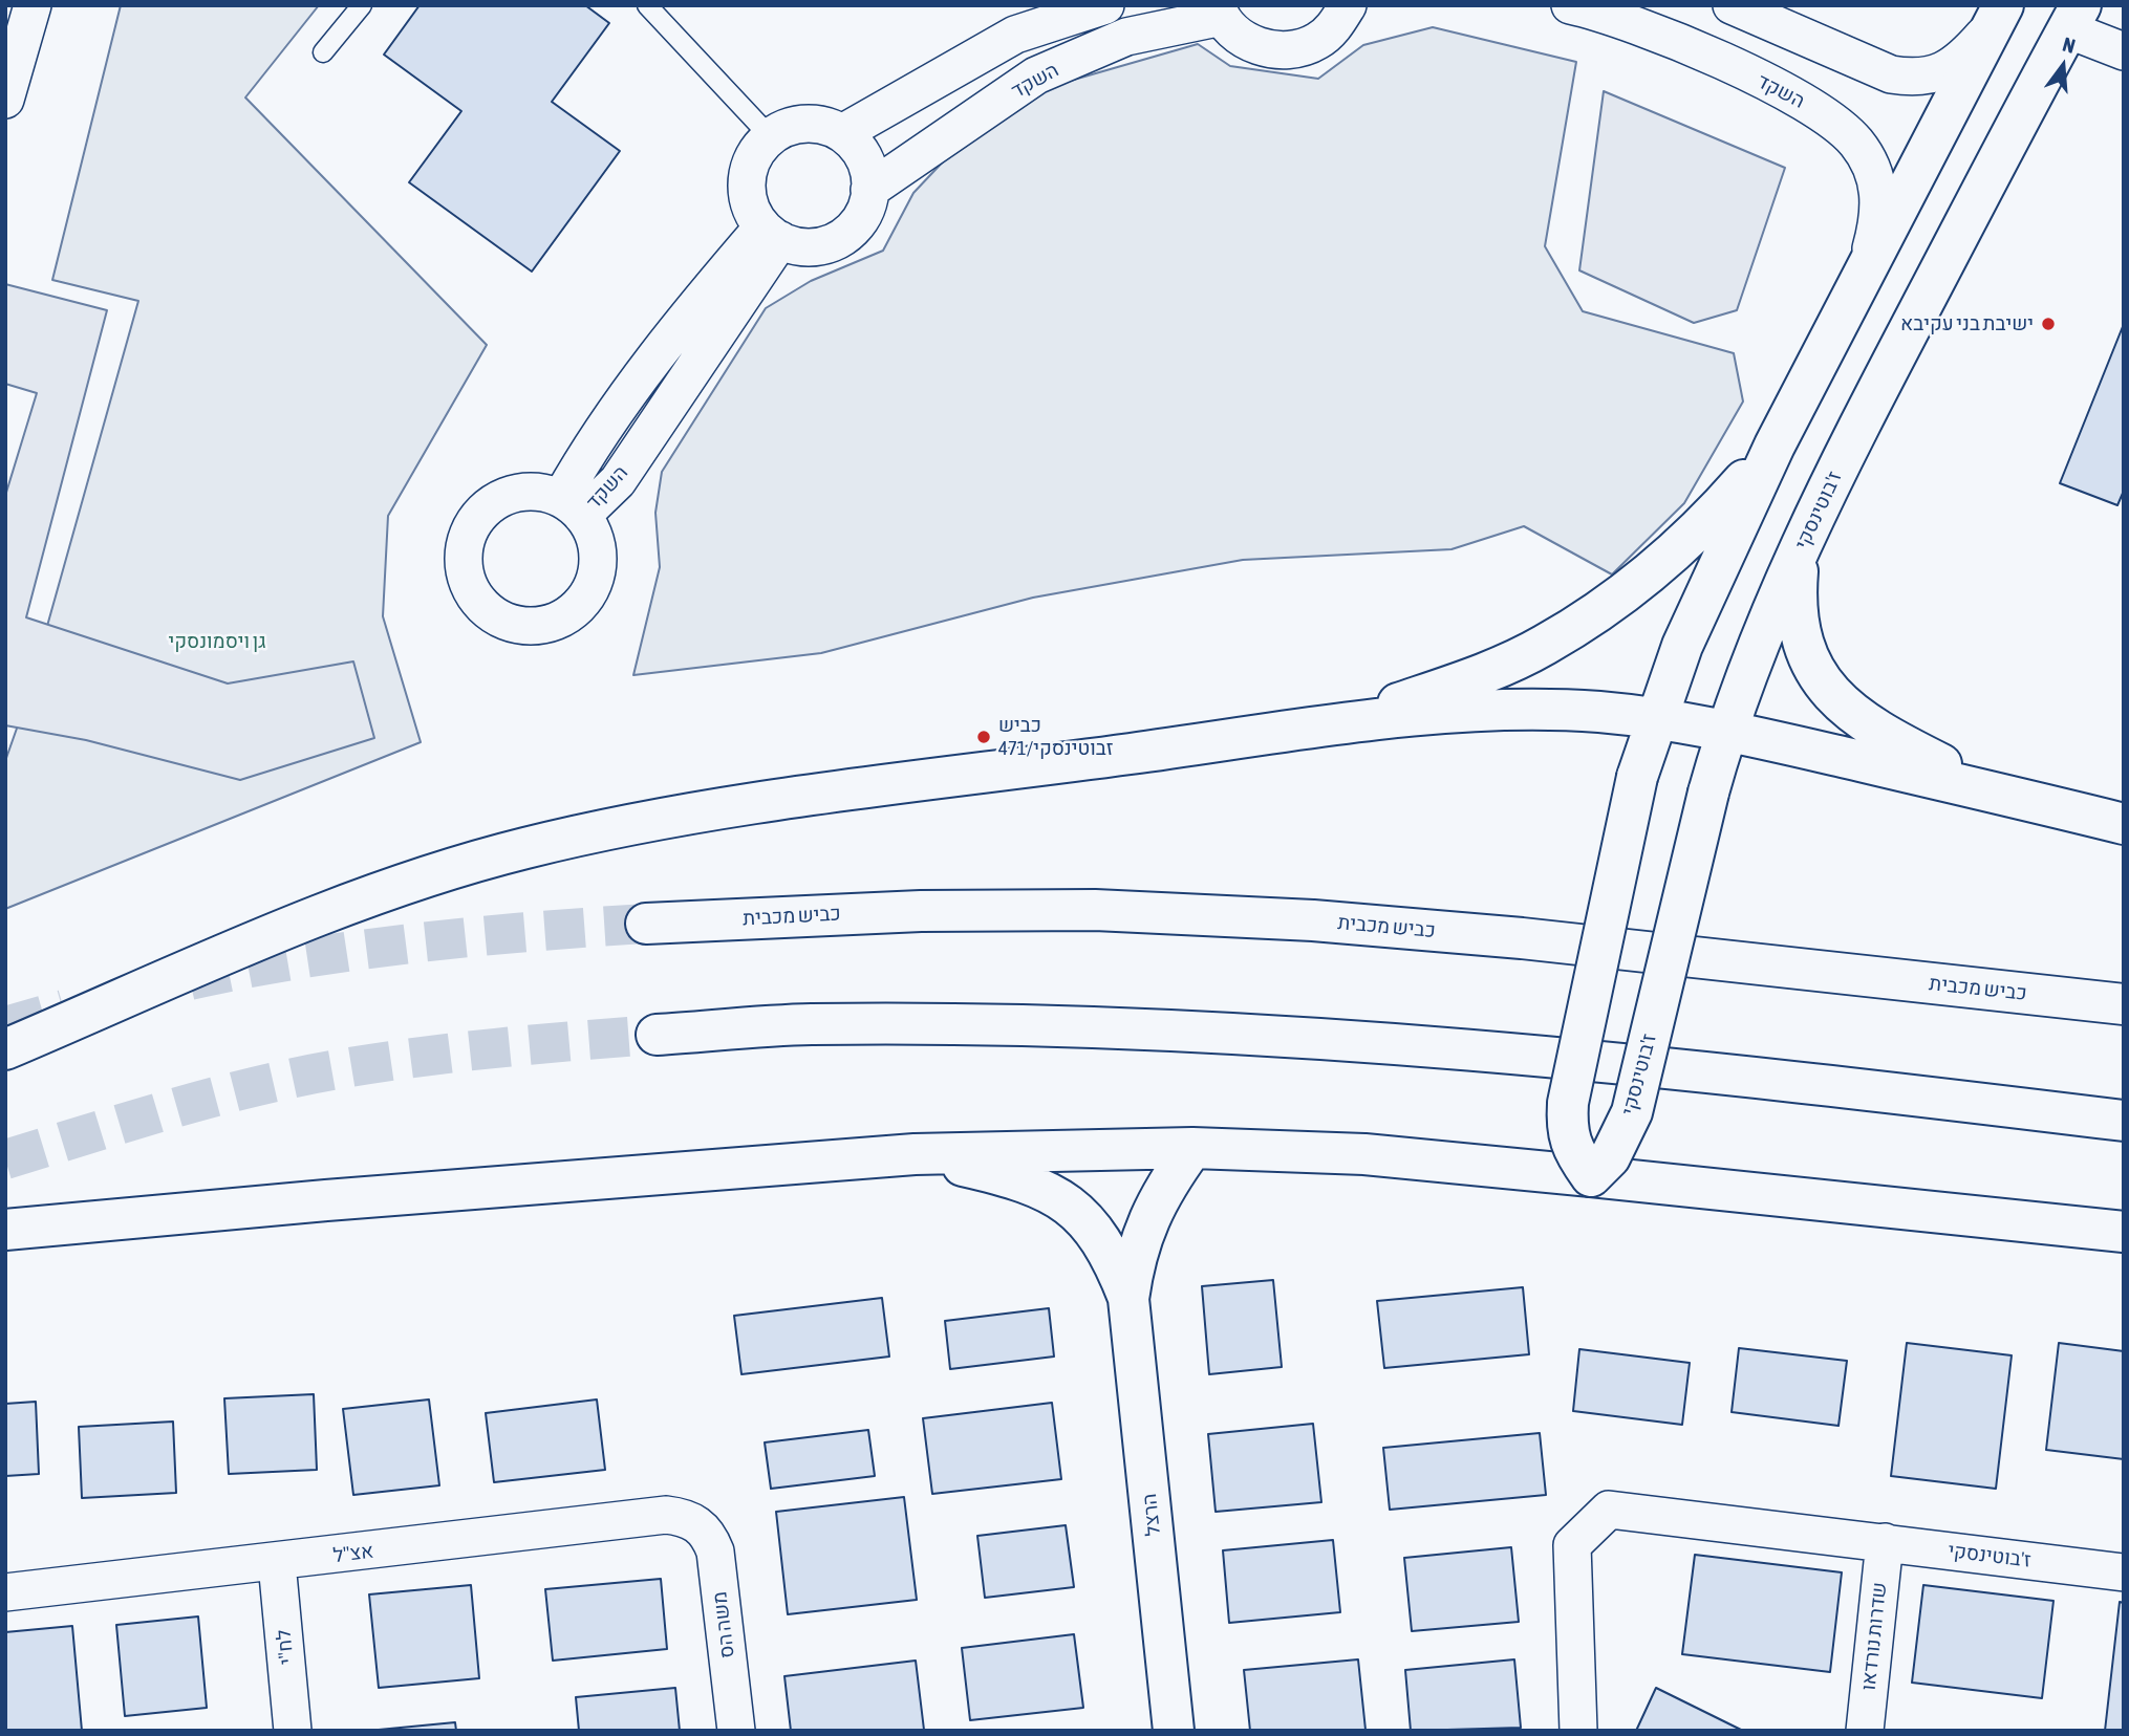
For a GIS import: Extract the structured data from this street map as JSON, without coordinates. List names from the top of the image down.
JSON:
{
  "streets": {
    "main road": ["ז'בוטינסקי", "כביש מכבית", "הרצל"],
    "street": [
      "השקד",
      "אצ\"ל",
      "משה הס",
      "שדרות נורדאו",
      "לח\"י"
    ]
  },
  "crossings": [
    ["ז'בוטינסקי", "שדרות נורדאו"],
    ["אצ\"ל", "משה הס"],
    ["אצ\"ל", "לח\"י"]
  ],
  "parks": ["גן ויסמונסקי"],
  "places": ["ישיבת בני עקיבא", "כביש 471/זבוטינסקי"],
  "north": "top"
}
